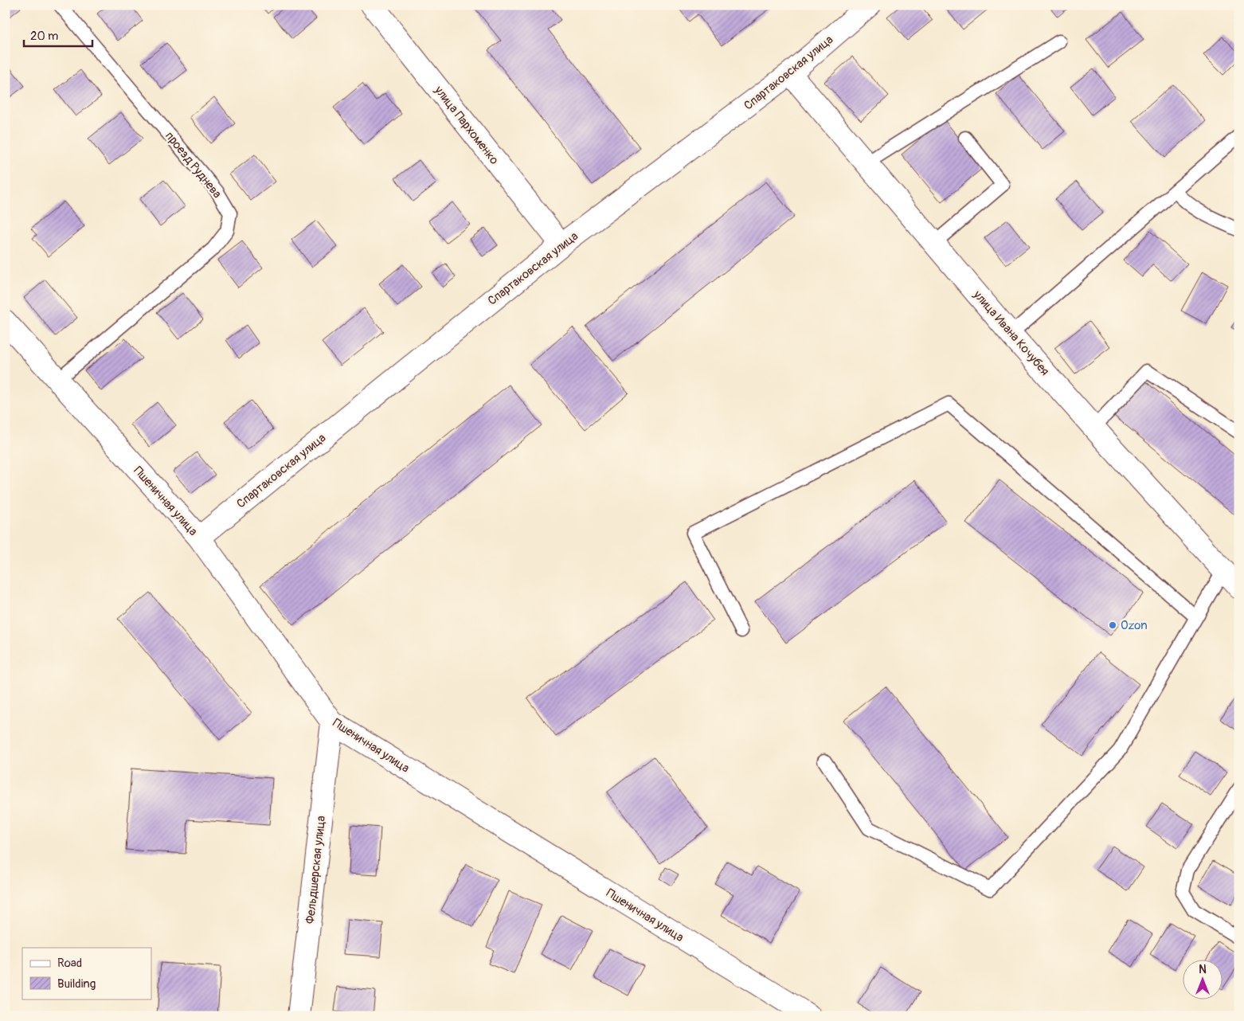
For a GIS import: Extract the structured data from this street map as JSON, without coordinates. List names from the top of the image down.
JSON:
{
  "streets": {
    "street": [
      "Спартаковская улица",
      "улица Пархоменко",
      "улица Ивана Кочубея",
      "Пшеничная улица",
      "Фельдшерская улица"
    ],
    "lane": ["проезд Руднева"]
  },
  "crossings": [
    ["Спартаковская улица", "улица Пархоменко"],
    ["Спартаковская улица", "улица Ивана Кочубея"],
    ["Спартаковская улица", "Пшеничная улица"],
    ["проезд Руднева", "Пшеничная улица"],
    ["Пшеничная улица", "Фельдшерская улица"]
  ],
  "places": ["Ozon"],
  "legend": ["Road", "Building"],
  "scale_bar": "20 m",
  "north": "top"
}
